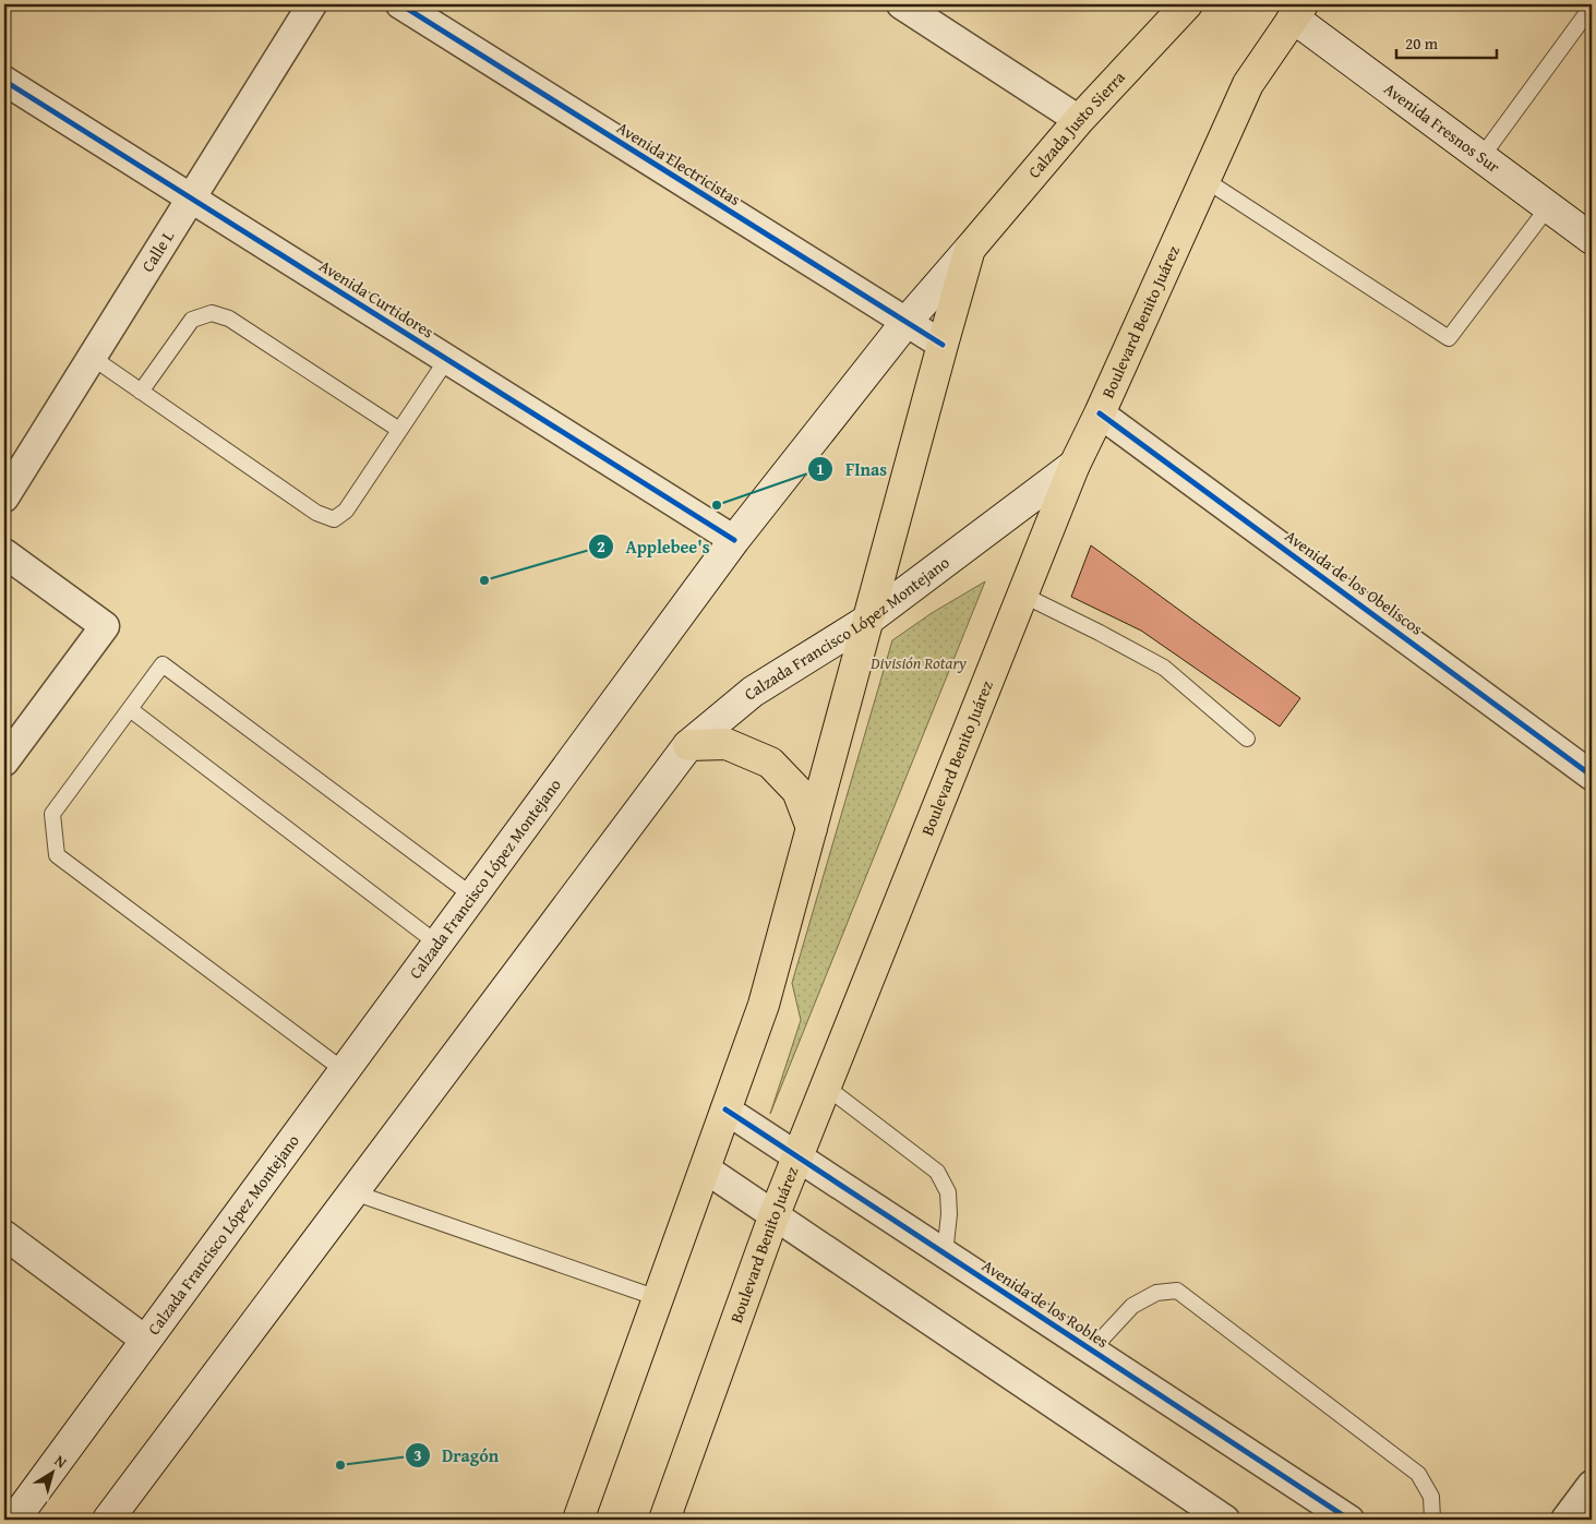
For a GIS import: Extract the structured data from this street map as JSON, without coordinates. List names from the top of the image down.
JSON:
{
  "streets": {
    "main road": [
      "Calzada Justo Sierra",
      "Avenida Fresnos Sur",
      "Boulevard Benito Juárez",
      "Calzada Francisco López Montejano"
    ],
    "street": [
      "Avenida Electricistas",
      "Calle L",
      "Avenida Curtidores",
      "Avenida de los Obeliscos",
      "Avenida de los Robles"
    ]
  },
  "crossings": [
    ["Calzada Justo Sierra", "Calzada Francisco López Montejano"],
    ["Avenida Fresnos Sur", "Boulevard Benito Juárez"],
    ["Avenida Electricistas", "Calzada Francisco López Montejano"],
    ["Calle L", "Avenida Curtidores"],
    ["Avenida Curtidores", "Calzada Francisco López Montejano"],
    ["Boulevard Benito Juárez", "Avenida de los Obeliscos"],
    ["Boulevard Benito Juárez", "Calzada Francisco López Montejano"],
    ["Boulevard Benito Juárez", "Avenida de los Robles"]
  ],
  "parks": ["División Rotary"],
  "places": ["FInas", "Applebee's", "Dragón"],
  "scale_bar": "20 m",
  "north": "top right"
}
